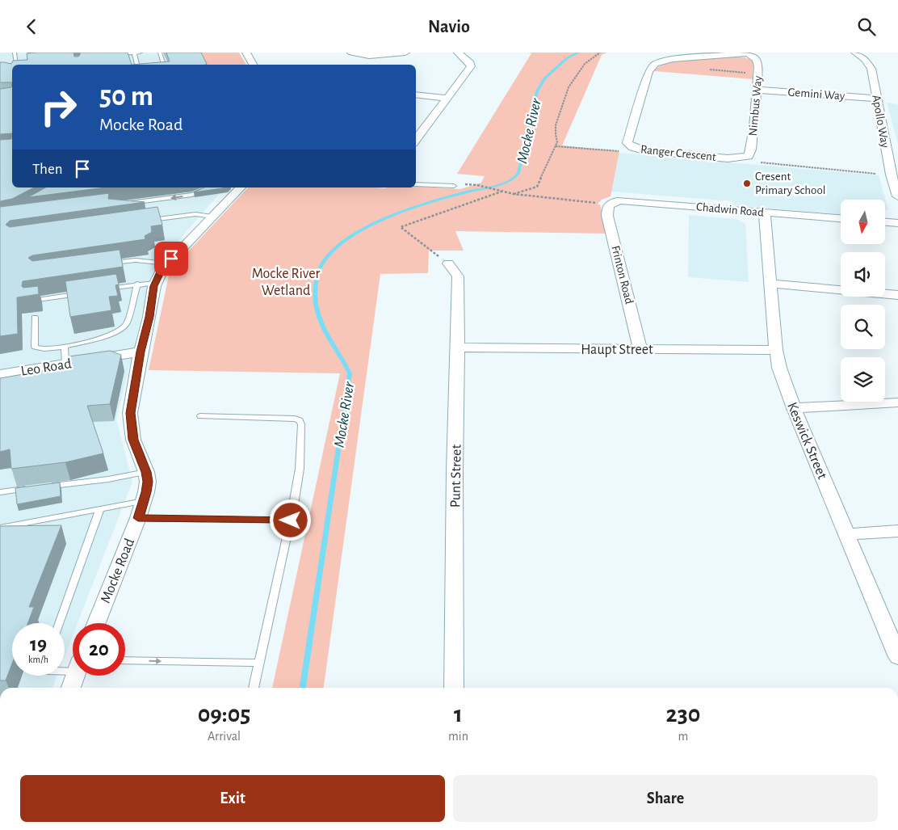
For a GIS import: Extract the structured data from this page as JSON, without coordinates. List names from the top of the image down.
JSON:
{
  "streets": {
    "street": [
      "Gemini Way",
      "Nimbus Way",
      "Apollo Way",
      "Ranger Crescent",
      "Chadwin Road",
      "Frinton Road",
      "Haupt Street",
      "Leo Road",
      "Keswick Street",
      "Punt Street",
      "Mocke Road"
    ]
  },
  "crossings": [
    ["Gemini Way", "Nimbus Way"],
    ["Gemini Way", "Apollo Way"],
    ["Nimbus Way", "Ranger Crescent"],
    ["Chadwin Road", "Frinton Road"],
    ["Chadwin Road", "Keswick Street"],
    ["Frinton Road", "Haupt Street"],
    ["Haupt Street", "Keswick Street"],
    ["Haupt Street", "Punt Street"],
    ["Leo Road", "Mocke Road"]
  ],
  "water": ["Mocke River"],
  "parks": ["Mocke River Wetland"],
  "places": ["Cresent Primary School"],
  "north": "bottom",
  "page": {
    "header": "Navio",
    "turn": ["50 m", "Mocke Road"],
    "then": "Then",
    "speed": "19 km/h",
    "limit": "20",
    "eta": [
      "09:05",
      "Arrival",
      "1",
      "min",
      "230",
      "m"
    ],
    "buttons": ["Exit", "Share"]
  }
}
